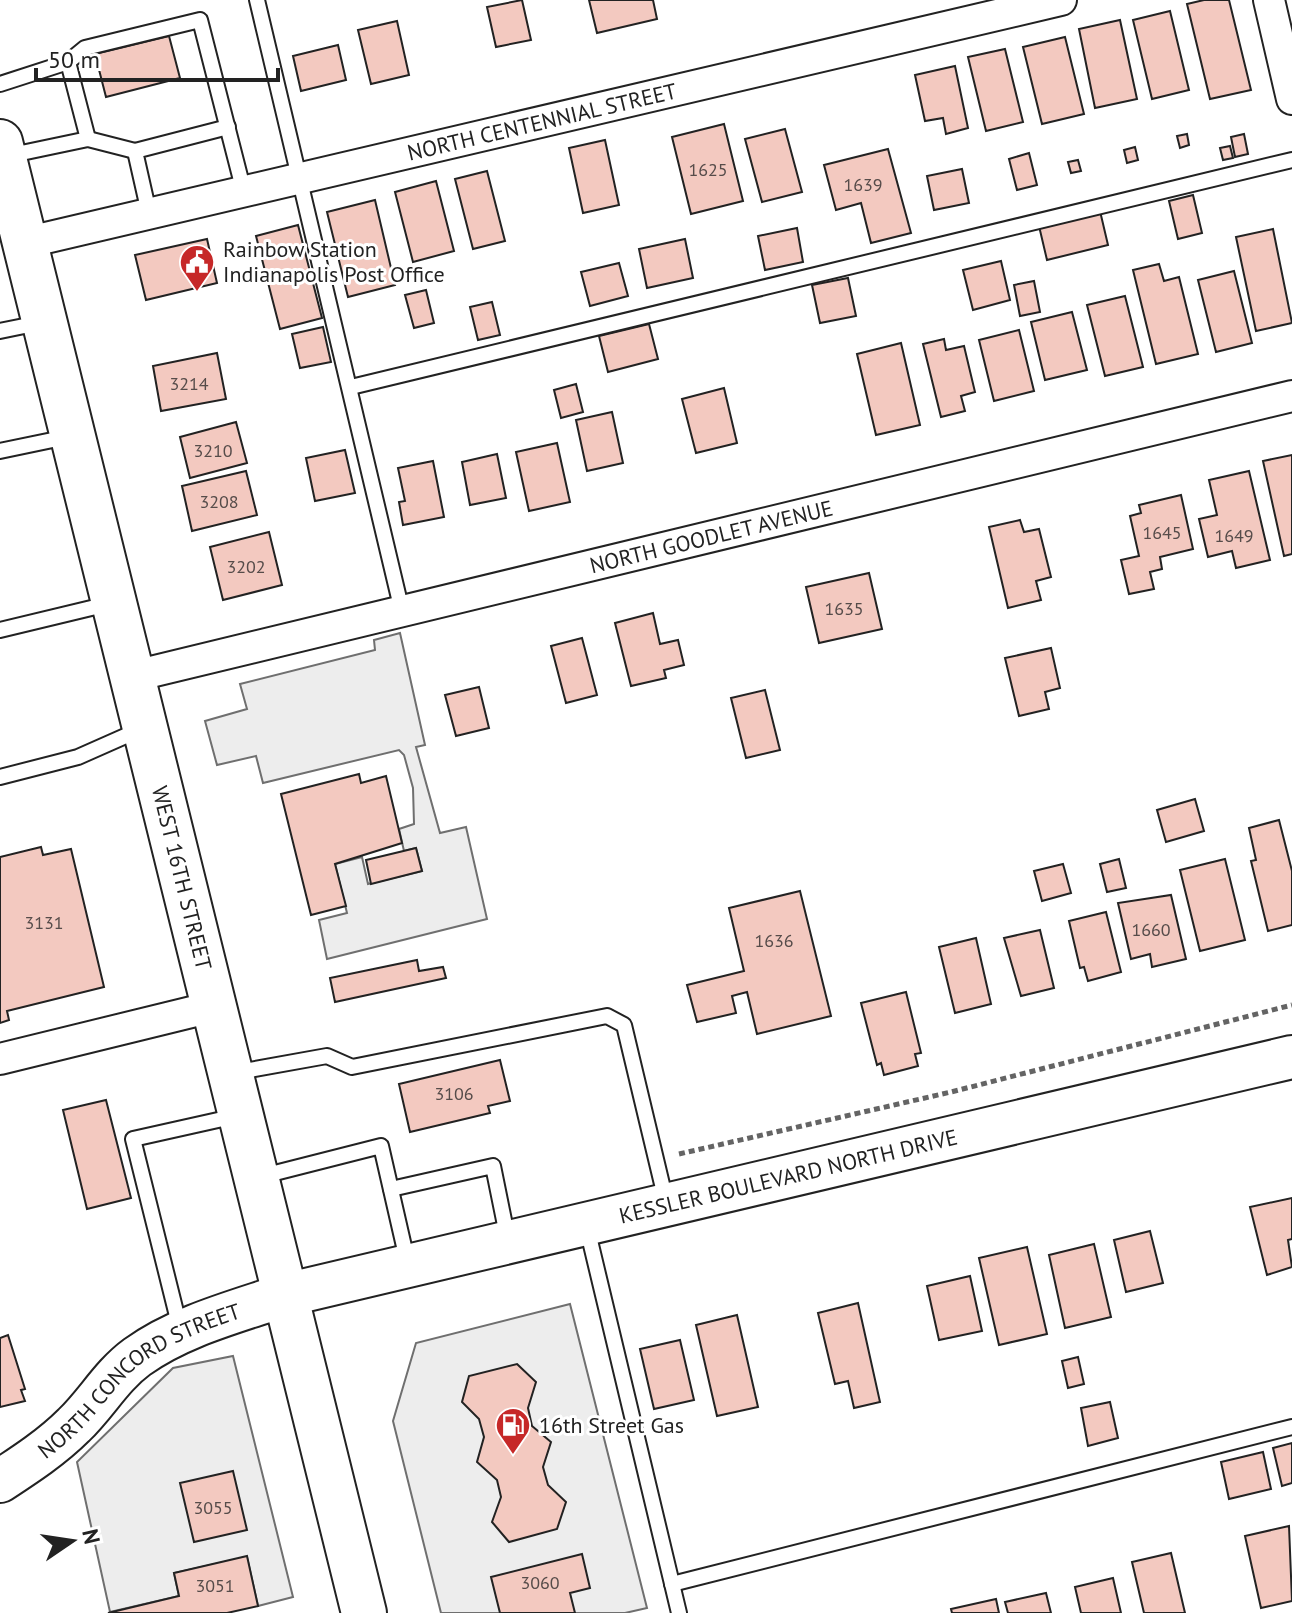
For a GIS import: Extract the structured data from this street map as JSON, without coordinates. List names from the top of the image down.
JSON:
{
  "streets": {
    "main road": ["WEST 16TH STREET", "KESSLER BOULEVARD NORTH DRIVE", "NORTH CONCORD STREET"],
    "street": ["NORTH CENTENNIAL STREET", "NORTH GOODLET AVENUE"]
  },
  "crossings": [
    ["NORTH CENTENNIAL STREET", "WEST 16TH STREET"],
    ["NORTH GOODLET AVENUE", "WEST 16TH STREET"],
    ["WEST 16TH STREET", "KESSLER BOULEVARD NORTH DRIVE"],
    ["WEST 16TH STREET", "NORTH CONCORD STREET"],
    ["KESSLER BOULEVARD NORTH DRIVE", "NORTH CONCORD STREET"]
  ],
  "places": {
    "public building": ["Rainbow Station Indianapolis Post Office"],
    "fuel station": ["16th Street Gas"]
  },
  "house_numbers": [
    "1625",
    "1639",
    "3214",
    "3210",
    "3208",
    "1645",
    "1649",
    "3202",
    "1635",
    "3131",
    "1660",
    "1636",
    "3106",
    "3055",
    "3060",
    "3051"
  ],
  "scale_bar": "50 m",
  "north": "right"
}
